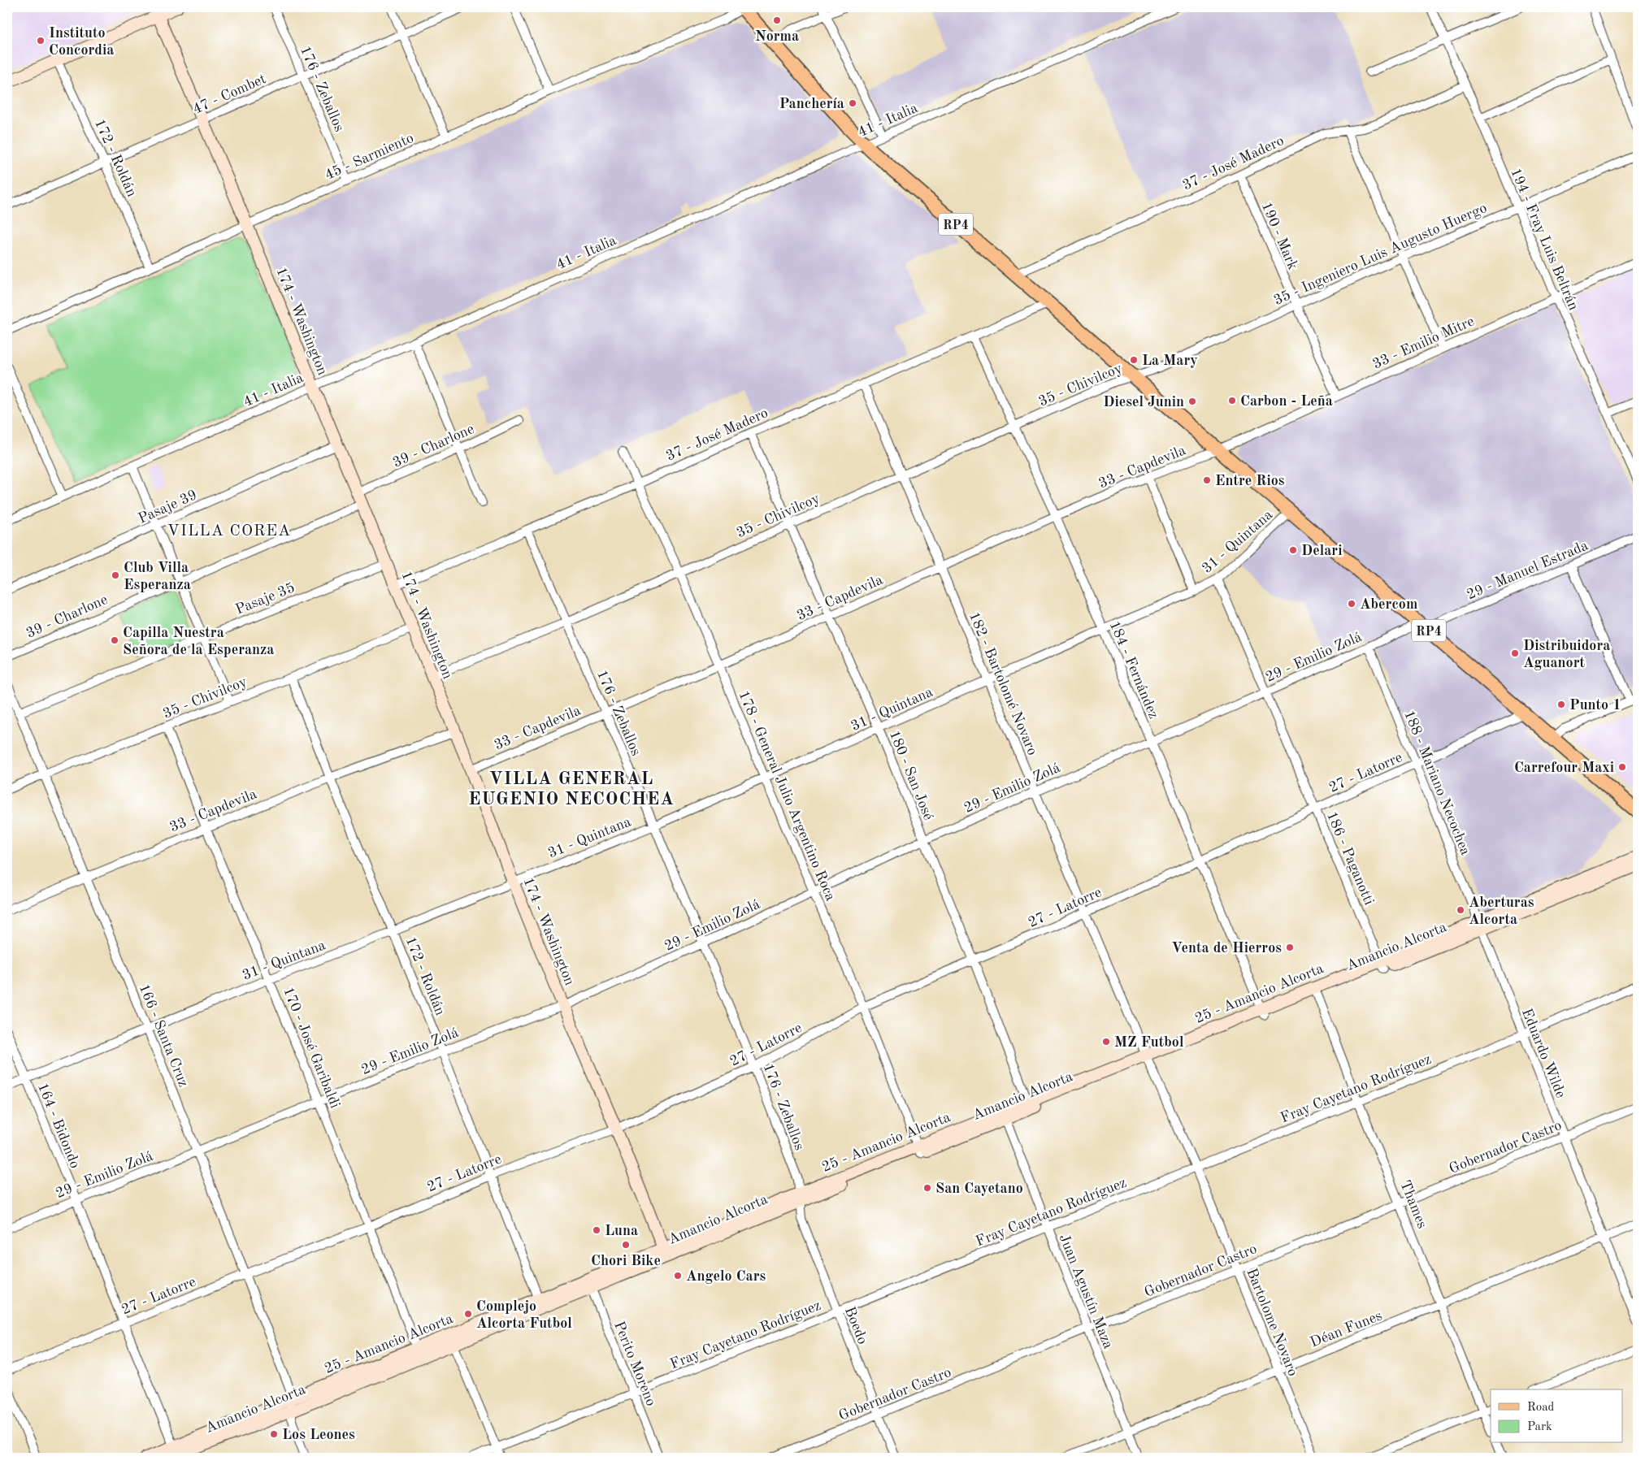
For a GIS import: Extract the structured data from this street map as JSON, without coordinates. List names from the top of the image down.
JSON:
{
  "streets": {
    "main road": [
      "RP4",
      "174 - Washington",
      "Amancio Alcorta",
      "25 - Amancio Alcorta"
    ],
    "street": [
      "176 - Zeballos",
      "47 - Combet",
      "41 - Italia",
      "45 - Sarmiento",
      "172 - Roldán",
      "37 - José Madero",
      "190 - Mark",
      "194 - Fray Luis Beltrán",
      "35 - Ingeniero Luis Augusto Huergo",
      "33 - Emilio Mitre",
      "35 - Chivilcoy",
      "39 - Charlone",
      "33 - Capdevila",
      "Pasaje 39",
      "31 - Quintana",
      "29 - Manuel Estrada",
      "Pasaje 35",
      "29 - Emilio Zolá",
      "184 - Fernández",
      "182 - Bartolomé Novaro",
      "27 - Latorre",
      "180 - San José",
      "188 - Mariano Necochea",
      "178 - General Julio Argentino Roca",
      "186 - Paganotti",
      "166 - Santa Cruz",
      "170 - José Garibaldi",
      "Eduardo Wilde",
      "Fray Cayetano Rodríguez",
      "164 - Bidondo",
      "Gobernador Castro",
      "Thames",
      "Juan Agustín Maza",
      "Bartolome Novaro",
      "Boedo",
      "Déan Funes",
      "Perito Moreno"
    ]
  },
  "crossings": [
    ["176 - Zeballos", "47 - Combet"],
    ["176 - Zeballos", "45 - Sarmiento"],
    ["176 - Zeballos", "37 - José Madero"],
    ["176 - Zeballos", "35 - Chivilcoy"],
    ["176 - Zeballos", "33 - Capdevila"],
    ["176 - Zeballos", "31 - Quintana"],
    ["176 - Zeballos", "29 - Emilio Zolá"],
    ["176 - Zeballos", "27 - Latorre"],
    ["176 - Zeballos", "Amancio Alcorta"],
    ["176 - Zeballos", "Boedo"],
    ["47 - Combet", "172 - Roldán"],
    ["47 - Combet", "174 - Washington"],
    ["41 - Italia", "RP4"],
    ["41 - Italia", "174 - Washington"],
    ["45 - Sarmiento", "172 - Roldán"],
    ["45 - Sarmiento", "RP4"],
    ["45 - Sarmiento", "174 - Washington"],
    ["172 - Roldán", "35 - Chivilcoy"],
    ["172 - Roldán", "33 - Capdevila"],
    ["172 - Roldán", "31 - Quintana"],
    ["172 - Roldán", "29 - Emilio Zolá"],
    ["172 - Roldán", "27 - Latorre"],
    ["172 - Roldán", "25 - Amancio Alcorta"],
    ["37 - José Madero", "RP4"],
    ["37 - José Madero", "190 - Mark"],
    ["37 - José Madero", "194 - Fray Luis Beltrán"],
    ["37 - José Madero", "174 - Washington"],
    ["37 - José Madero", "184 - Fernández"],
    ["37 - José Madero", "182 - Bartolomé Novaro"],
    ["37 - José Madero", "180 - San José"],
    ["37 - José Madero", "178 - General Julio Argentino Roca"],
    ["RP4", "35 - Ingeniero Luis Augusto Huergo"],
    ["RP4", "33 - Emilio Mitre"],
    ["RP4", "35 - Chivilcoy"],
    ["RP4", "33 - Capdevila"],
    ["RP4", "31 - Quintana"],
    ["RP4", "29 - Manuel Estrada"],
    ["RP4", "29 - Emilio Zolá"],
    ["RP4", "27 - Latorre"],
    ["190 - Mark", "35 - Ingeniero Luis Augusto Huergo"],
    ["190 - Mark", "33 - Emilio Mitre"],
    ["194 - Fray Luis Beltrán", "35 - Ingeniero Luis Augusto Huergo"],
    ["194 - Fray Luis Beltrán", "33 - Emilio Mitre"],
    ["35 - Ingeniero Luis Augusto Huergo", "35 - Chivilcoy"],
    ["174 - Washington", "35 - Chivilcoy"],
    ["174 - Washington", "39 - Charlone"],
    ["174 - Washington", "33 - Capdevila"],
    ["174 - Washington", "Pasaje 39"],
    ["174 - Washington", "31 - Quintana"],
    ["174 - Washington", "Pasaje 35"],
    ["174 - Washington", "29 - Emilio Zolá"],
    ["174 - Washington", "27 - Latorre"],
    ["33 - Emilio Mitre", "33 - Capdevila"],
    ["35 - Chivilcoy", "184 - Fernández"],
    ["35 - Chivilcoy", "182 - Bartolomé Novaro"],
    ["35 - Chivilcoy", "180 - San José"],
    ["35 - Chivilcoy", "178 - General Julio Argentino Roca"],
    ["35 - Chivilcoy", "166 - Santa Cruz"],
    ["35 - Chivilcoy", "170 - José Garibaldi"],
    ["33 - Capdevila", "184 - Fernández"],
    ["33 - Capdevila", "182 - Bartolomé Novaro"],
    ["33 - Capdevila", "180 - San José"],
    ["33 - Capdevila", "178 - General Julio Argentino Roca"],
    ["33 - Capdevila", "166 - Santa Cruz"],
    ["33 - Capdevila", "170 - José Garibaldi"],
    ["31 - Quintana", "184 - Fernández"],
    ["31 - Quintana", "182 - Bartolomé Novaro"],
    ["31 - Quintana", "180 - San José"],
    ["31 - Quintana", "178 - General Julio Argentino Roca"],
    ["31 - Quintana", "186 - Paganotti"],
    ["31 - Quintana", "166 - Santa Cruz"],
    ["31 - Quintana", "170 - José Garibaldi"],
    ["31 - Quintana", "164 - Bidondo"],
    ["29 - Manuel Estrada", "29 - Emilio Zolá"],
    ["Pasaje 35", "166 - Santa Cruz"],
    ["29 - Emilio Zolá", "184 - Fernández"],
    ["29 - Emilio Zolá", "182 - Bartolomé Novaro"],
    ["29 - Emilio Zolá", "180 - San José"],
    ["29 - Emilio Zolá", "188 - Mariano Necochea"],
    ["29 - Emilio Zolá", "178 - General Julio Argentino Roca"],
    ["29 - Emilio Zolá", "186 - Paganotti"],
    ["29 - Emilio Zolá", "166 - Santa Cruz"],
    ["29 - Emilio Zolá", "170 - José Garibaldi"],
    ["29 - Emilio Zolá", "164 - Bidondo"],
    ["184 - Fernández", "27 - Latorre"],
    ["184 - Fernández", "25 - Amancio Alcorta"],
    ["182 - Bartolomé Novaro", "27 - Latorre"],
    ["182 - Bartolomé Novaro", "25 - Amancio Alcorta"],
    ["182 - Bartolomé Novaro", "Bartolome Novaro"],
    ["27 - Latorre", "180 - San José"],
    ["27 - Latorre", "188 - Mariano Necochea"],
    ["27 - Latorre", "178 - General Julio Argentino Roca"],
    ["27 - Latorre", "186 - Paganotti"],
    ["27 - Latorre", "166 - Santa Cruz"],
    ["27 - Latorre", "170 - José Garibaldi"],
    ["27 - Latorre", "164 - Bidondo"],
    ["180 - San José", "Amancio Alcorta"],
    ["180 - San José", "25 - Amancio Alcorta"],
    ["188 - Mariano Necochea", "25 - Amancio Alcorta"],
    ["188 - Mariano Necochea", "Eduardo Wilde"],
    ["178 - General Julio Argentino Roca", "Amancio Alcorta"],
    ["186 - Paganotti", "25 - Amancio Alcorta"],
    ["Amancio Alcorta", "25 - Amancio Alcorta"],
    ["Amancio Alcorta", "166 - Santa Cruz"],
    ["Amancio Alcorta", "170 - José Garibaldi"],
    ["Amancio Alcorta", "164 - Bidondo"],
    ["Amancio Alcorta", "Juan Agustín Maza"],
    ["Amancio Alcorta", "Boedo"],
    ["25 - Amancio Alcorta", "166 - Santa Cruz"],
    ["25 - Amancio Alcorta", "170 - José Garibaldi"],
    ["25 - Amancio Alcorta", "Eduardo Wilde"],
    ["25 - Amancio Alcorta", "164 - Bidondo"],
    ["25 - Amancio Alcorta", "Thames"],
    ["25 - Amancio Alcorta", "Bartolome Novaro"],
    ["Eduardo Wilde", "Fray Cayetano Rodríguez"],
    ["Eduardo Wilde", "Gobernador Castro"],
    ["Eduardo Wilde", "Déan Funes"],
    ["Fray Cayetano Rodríguez", "Thames"],
    ["Fray Cayetano Rodríguez", "Juan Agustín Maza"],
    ["Fray Cayetano Rodríguez", "Bartolome Novaro"],
    ["Fray Cayetano Rodríguez", "Boedo"],
    ["Fray Cayetano Rodríguez", "Perito Moreno"],
    ["Gobernador Castro", "Thames"],
    ["Gobernador Castro", "Juan Agustín Maza"],
    ["Gobernador Castro", "Bartolome Novaro"],
    ["Gobernador Castro", "Boedo"],
    ["Thames", "Déan Funes"],
    ["Juan Agustín Maza", "Déan Funes"],
    ["Bartolome Novaro", "Déan Funes"]
  ],
  "districts": ["VILLA COREA", "VILLA GENERAL EUGENIO NECOCHEA"],
  "places": [
    "Norma",
    "Instituto Concordia",
    "Panchería",
    "La Mary",
    "Carbon - Leña",
    "Diesel Junin",
    "Entre Rios",
    "Delari",
    "Club Villa Esperanza",
    "Abercom",
    "Capilla Nuestra Señora de la Esperanza",
    "Distribuidora Aguanort",
    "Punto 1",
    "Carrefour Maxi",
    "Aberturas Alcorta",
    "Venta de Hierros",
    "MZ Futbol",
    "San Cayetano",
    "Luna",
    "Chori Bike",
    "Angelo Cars",
    "Complejo Alcorta Futbol",
    "Los Leones"
  ],
  "legend": ["Road", "Park"]
}
